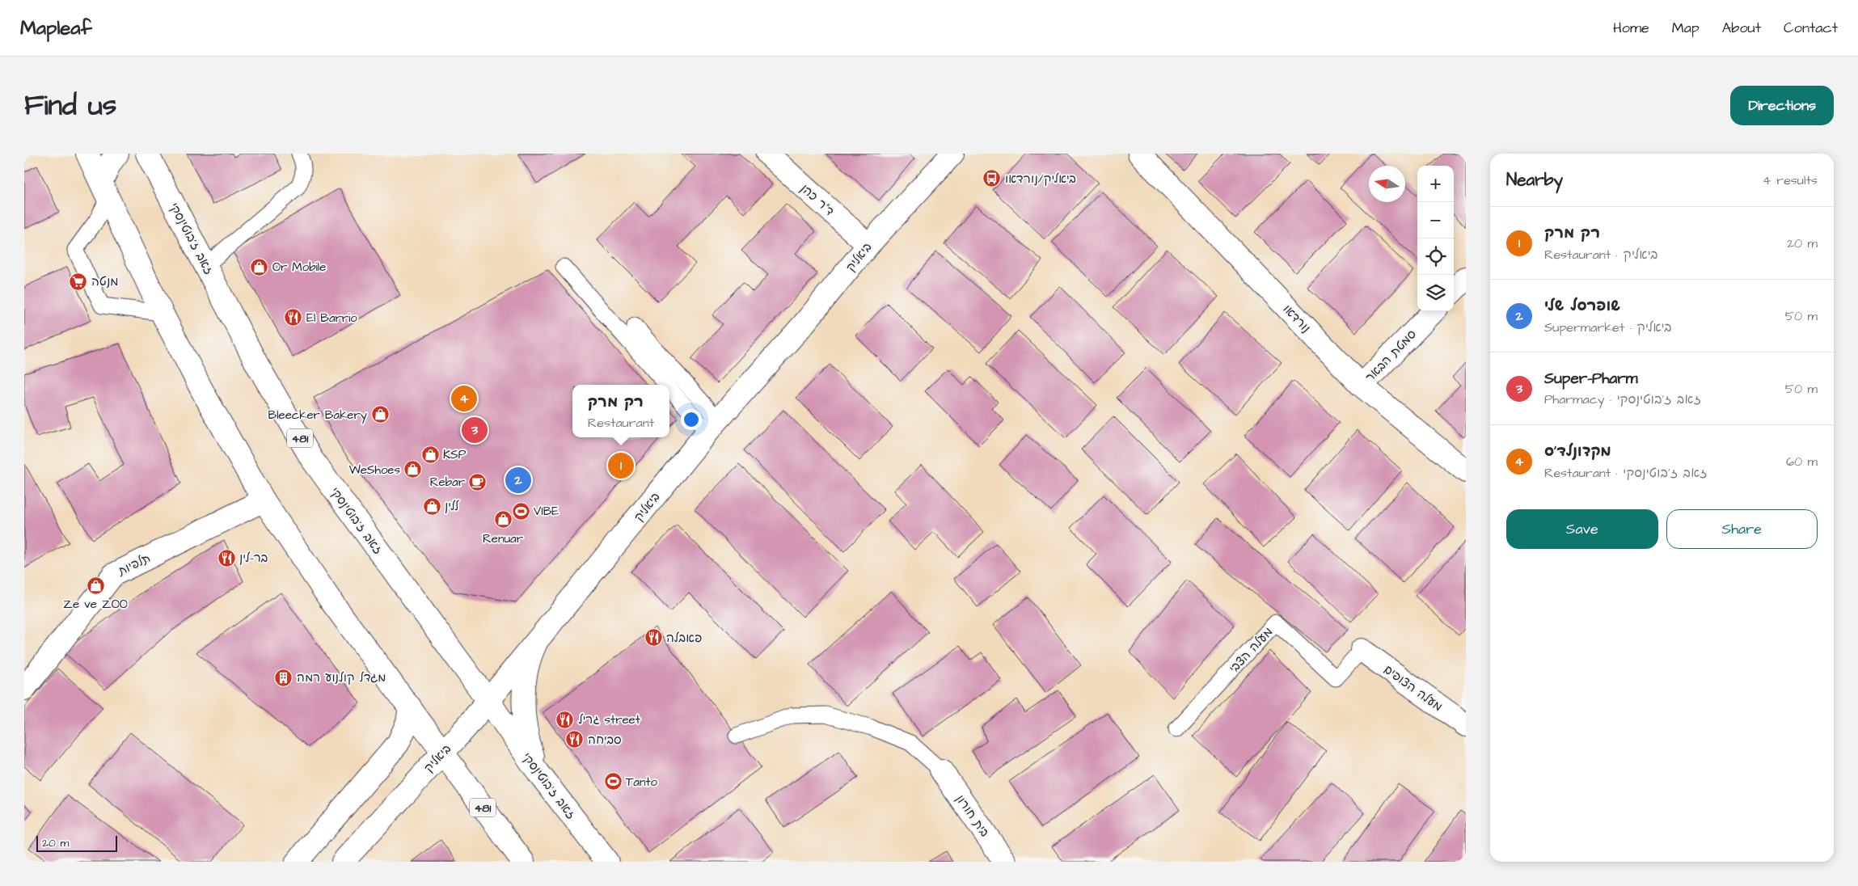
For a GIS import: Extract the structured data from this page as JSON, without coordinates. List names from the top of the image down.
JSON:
{
  "streets": {
    "street": [
      "ד\"ר כהן",
      "זאב ז'בוטינסקי",
      "ביאליק",
      "נורדאו",
      "סמטת הבאר",
      "481",
      "תלפיות",
      "מעלה הצופים",
      "בית חורון"
    ],
    "lane": ["מעלה הצבי"]
  },
  "crossings": [
    ["ד\"ר כהן", "ביאליק"],
    ["זאב ז'בוטינסקי", "ביאליק"],
    ["ביאליק", "481"],
    ["נורדאו", "סמטת הבאר"],
    ["481", "תלפיות"],
    ["מעלה הצבי", "מעלה הצופים"]
  ],
  "places": {
    "bus stop": ["ביאליק/נורדאו"],
    "shop": [
      "Or Mobile",
      "Bleecker Bakery",
      "KSP",
      "WeShoes",
      "ללין",
      "Renuar",
      "Ze ve ZOO"
    ],
    "supermarket": ["מנטה"],
    "restaurant": [
      "El Barrio",
      "בר-לין",
      "פאבלה",
      "גריל street",
      "סביחה"
    ],
    "cafe": ["Rebar"],
    "sports": ["VIBE", "Tanto"],
    "building": ["מגדל קולנוע רמה"]
  },
  "scale_bar": "20 m",
  "north": "left",
  "page": {
    "header": "Mapleaf",
    "nav": [
      "Home",
      "Map",
      "About",
      "Contact"
    ],
    "title": "Find us",
    "buttons": [
      "Directions",
      ["Save", "Share"]
    ],
    "heading": ["Nearby", "4 results"],
    "map_buttons": ["+", "−"],
    "list": [
      {
        "mark": "1",
        "name": "רק מרק",
        "note": "Restaurant · ביאליק",
        "value": "20 m"
      },
      {
        "mark": "2",
        "name": "שופרסל שלי",
        "note": "Supermarket · ביאליק",
        "value": "50 m"
      },
      {
        "mark": "3",
        "name": "Super-Pharm",
        "note": "Pharmacy · זאב ז'בוטינסקי",
        "value": "50 m"
      },
      {
        "mark": "4",
        "name": "מקדונלד'ס",
        "note": "Restaurant · זאב ז'בוטינסקי",
        "value": "60 m"
      }
    ],
    "pins": [
      "4",
      "3",
      "1",
      "2"
    ],
    "popup": ["רק מרק", "Restaurant"],
    "scale": "20 m"
  }
}
